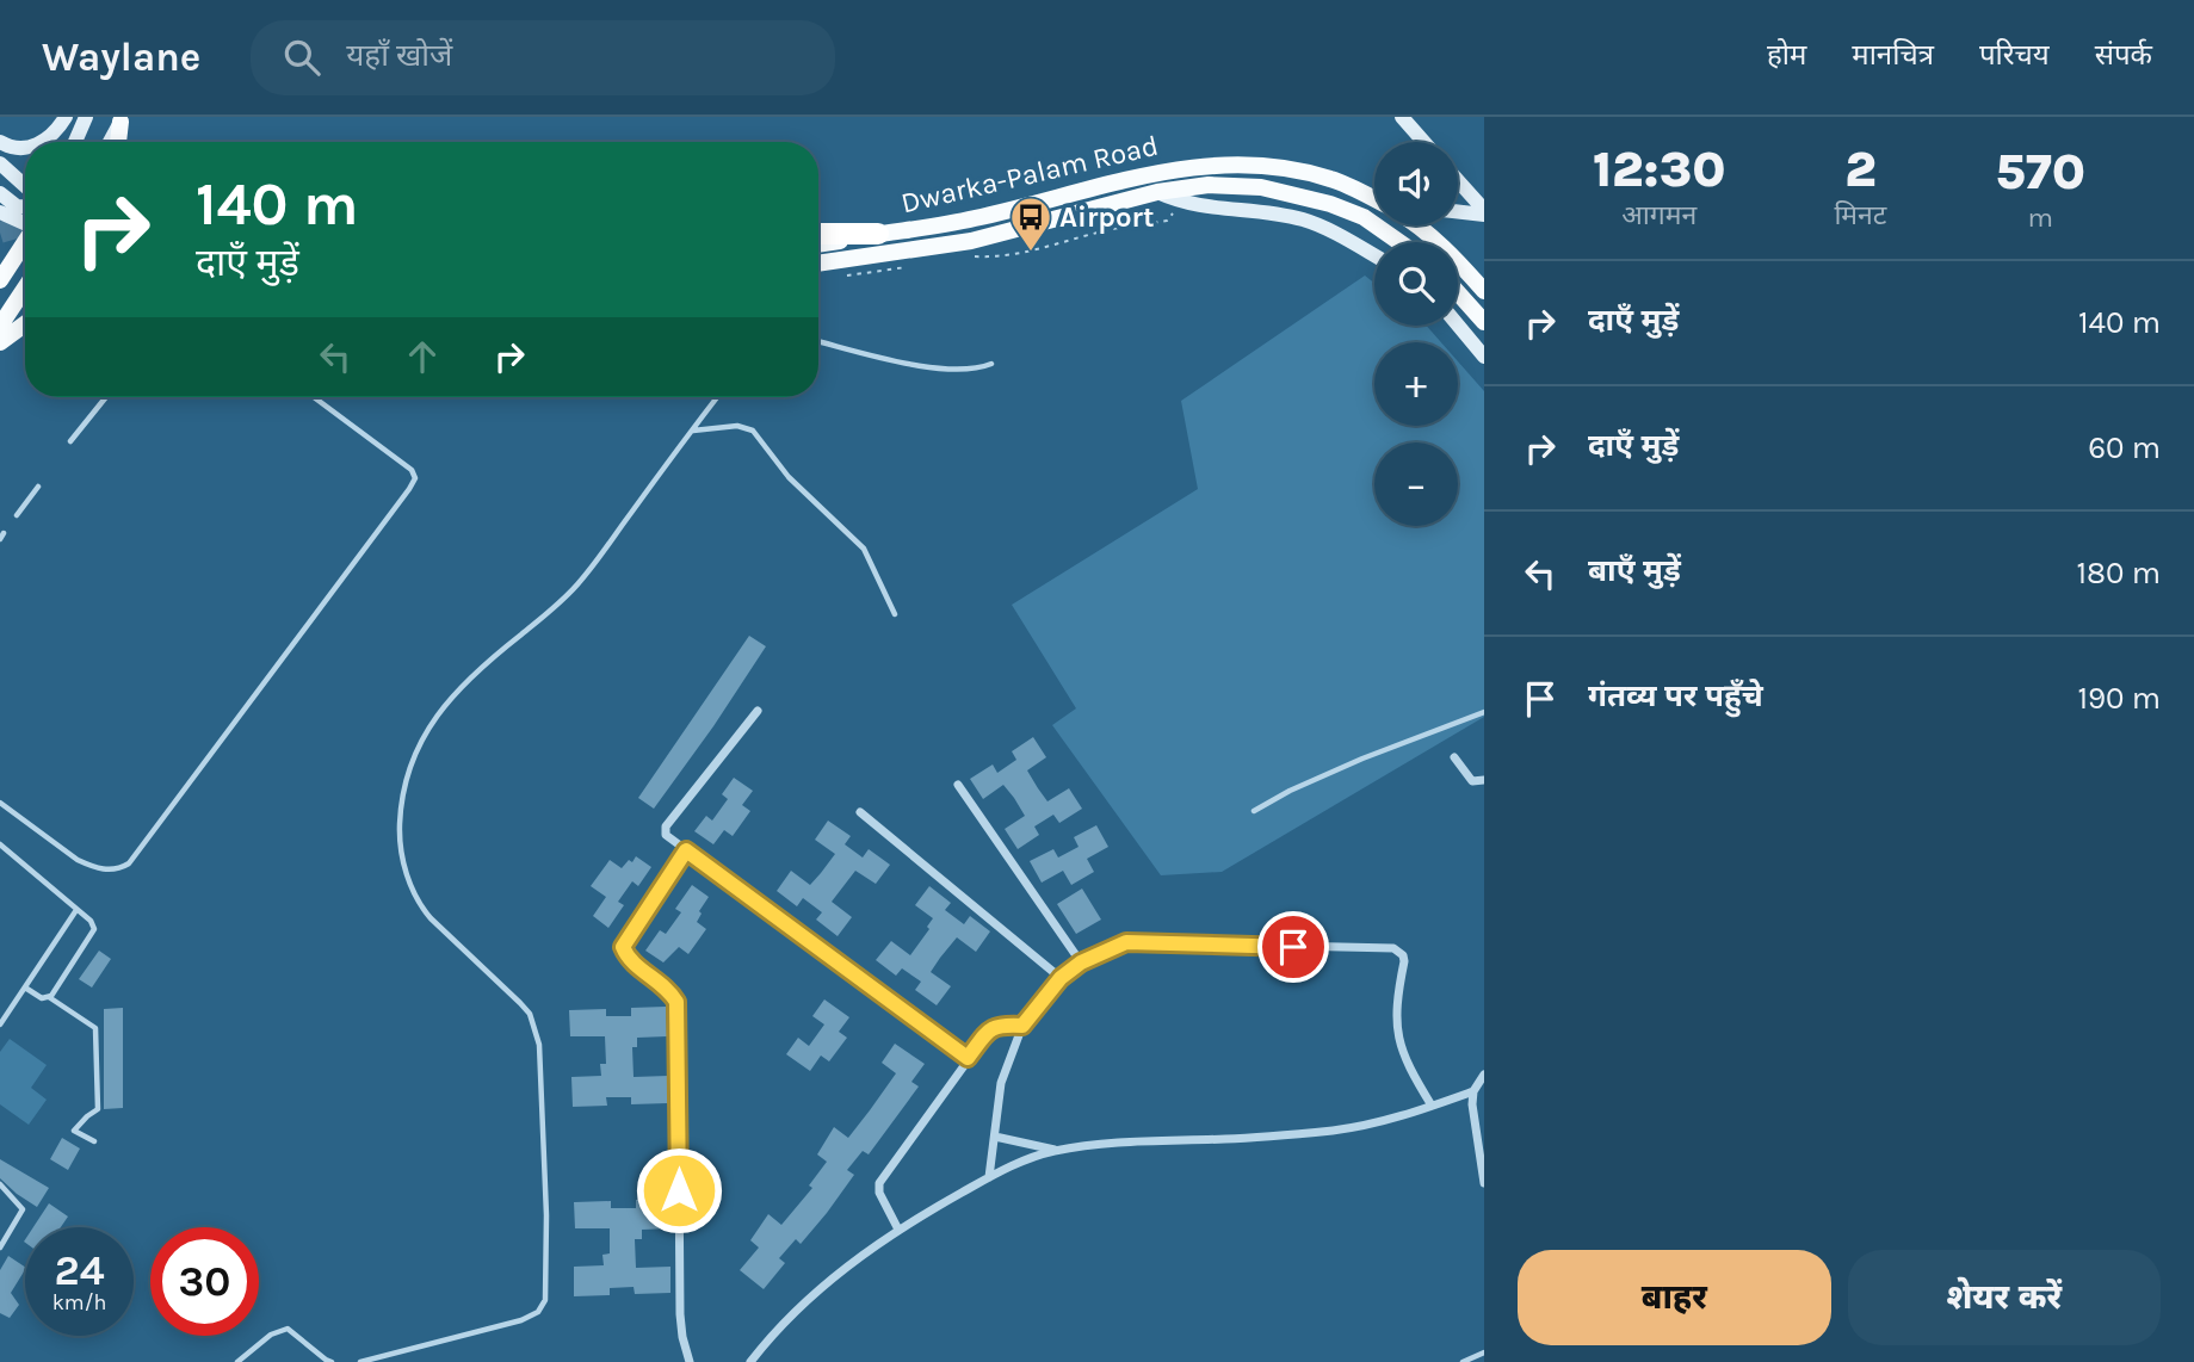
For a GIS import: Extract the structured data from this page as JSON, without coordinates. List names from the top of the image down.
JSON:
{
  "streets": {
    "main road": ["Dwarka-Palam Road"]
  },
  "places": {
    "bus stop": ["Airport"]
  },
  "page": {
    "header": "Waylane",
    "search": "यहाँ खोजें",
    "nav": [
      "होम",
      "मानचित्र",
      "परिचय",
      "संपर्क"
    ],
    "eta": [
      "12:30",
      "आगमन",
      "2",
      "मिनट",
      "570",
      "m"
    ],
    "map_buttons": ["+", "−"],
    "turn": ["140 m", "दाएँ मुड़ें"],
    "list": [
      {
        "name": "दाएँ मुड़ें",
        "value": "140 m"
      },
      {
        "name": "दाएँ मुड़ें",
        "value": "60 m"
      },
      {
        "name": "बाएँ मुड़ें",
        "value": "180 m"
      },
      {
        "name": "गंतव्य पर पहुँचे",
        "value": "190 m"
      }
    ],
    "speed": "24 km/h",
    "limit": "30",
    "buttons": ["बाहर", "शेयर करें"]
  }
}
